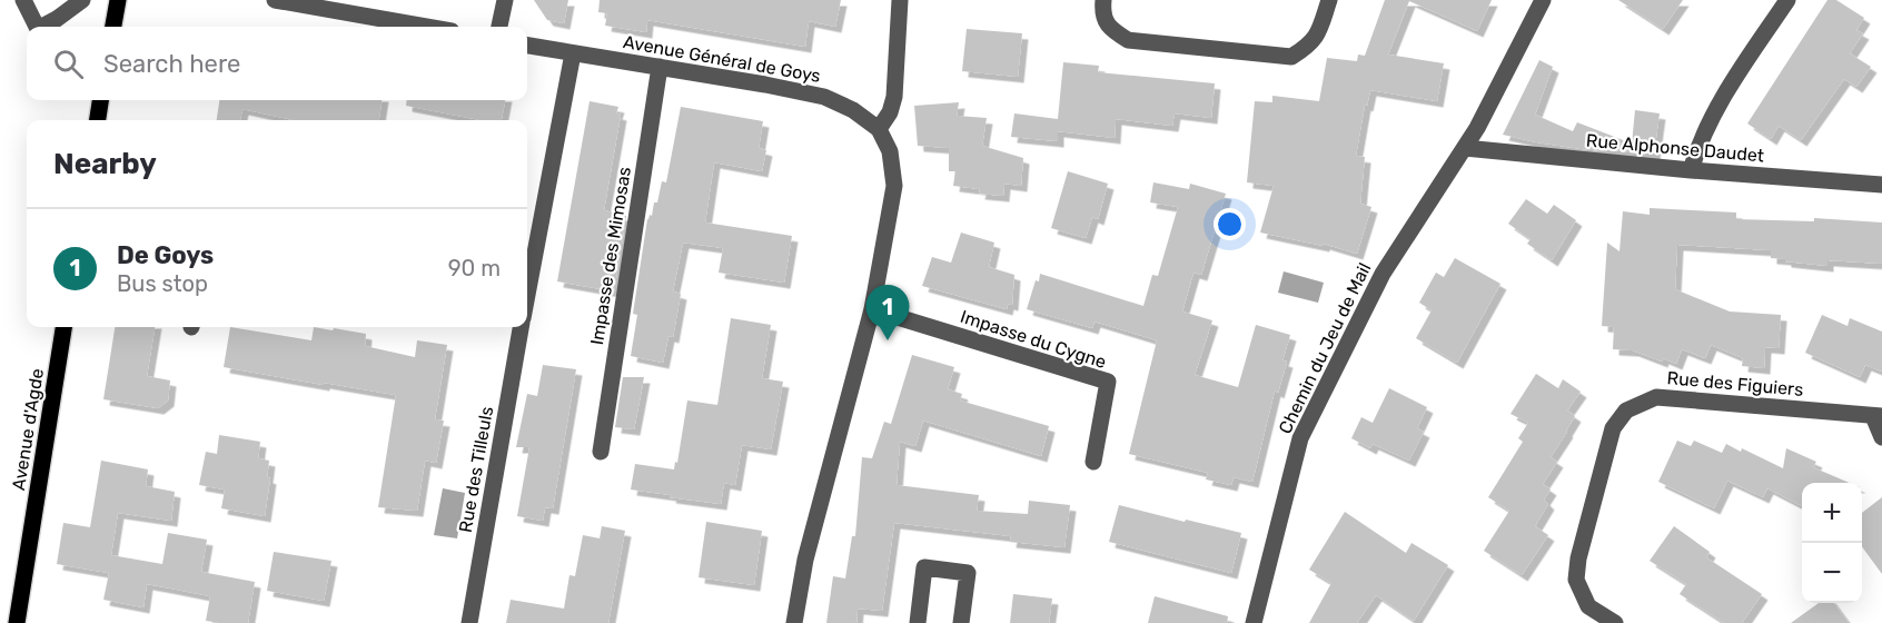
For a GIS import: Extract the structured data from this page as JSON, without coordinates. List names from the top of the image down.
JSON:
{
  "streets": {
    "main road": ["Avenue d'Agde"],
    "street": [
      "Avenue Général de Goys",
      "Rue Alphonse Daudet",
      "Impasse des Mimosas",
      "Impasse du Cygne",
      "Chemin du Jeu de Mail",
      "Rue des Figuiers",
      "Rue des Tilleuls"
    ]
  },
  "crossings": [
    ["Avenue Général de Goys", "Impasse des Mimosas"],
    ["Avenue Général de Goys", "Rue des Tilleuls"],
    ["Rue Alphonse Daudet", "Chemin du Jeu de Mail"]
  ],
  "page": {
    "search": "Search here",
    "heading": "Nearby",
    "list": [
      {
        "mark": "1",
        "name": "De Goys",
        "note": "Bus stop",
        "value": "90 m"
      }
    ],
    "pins": "1",
    "map_buttons": ["+", "−"]
  }
}
